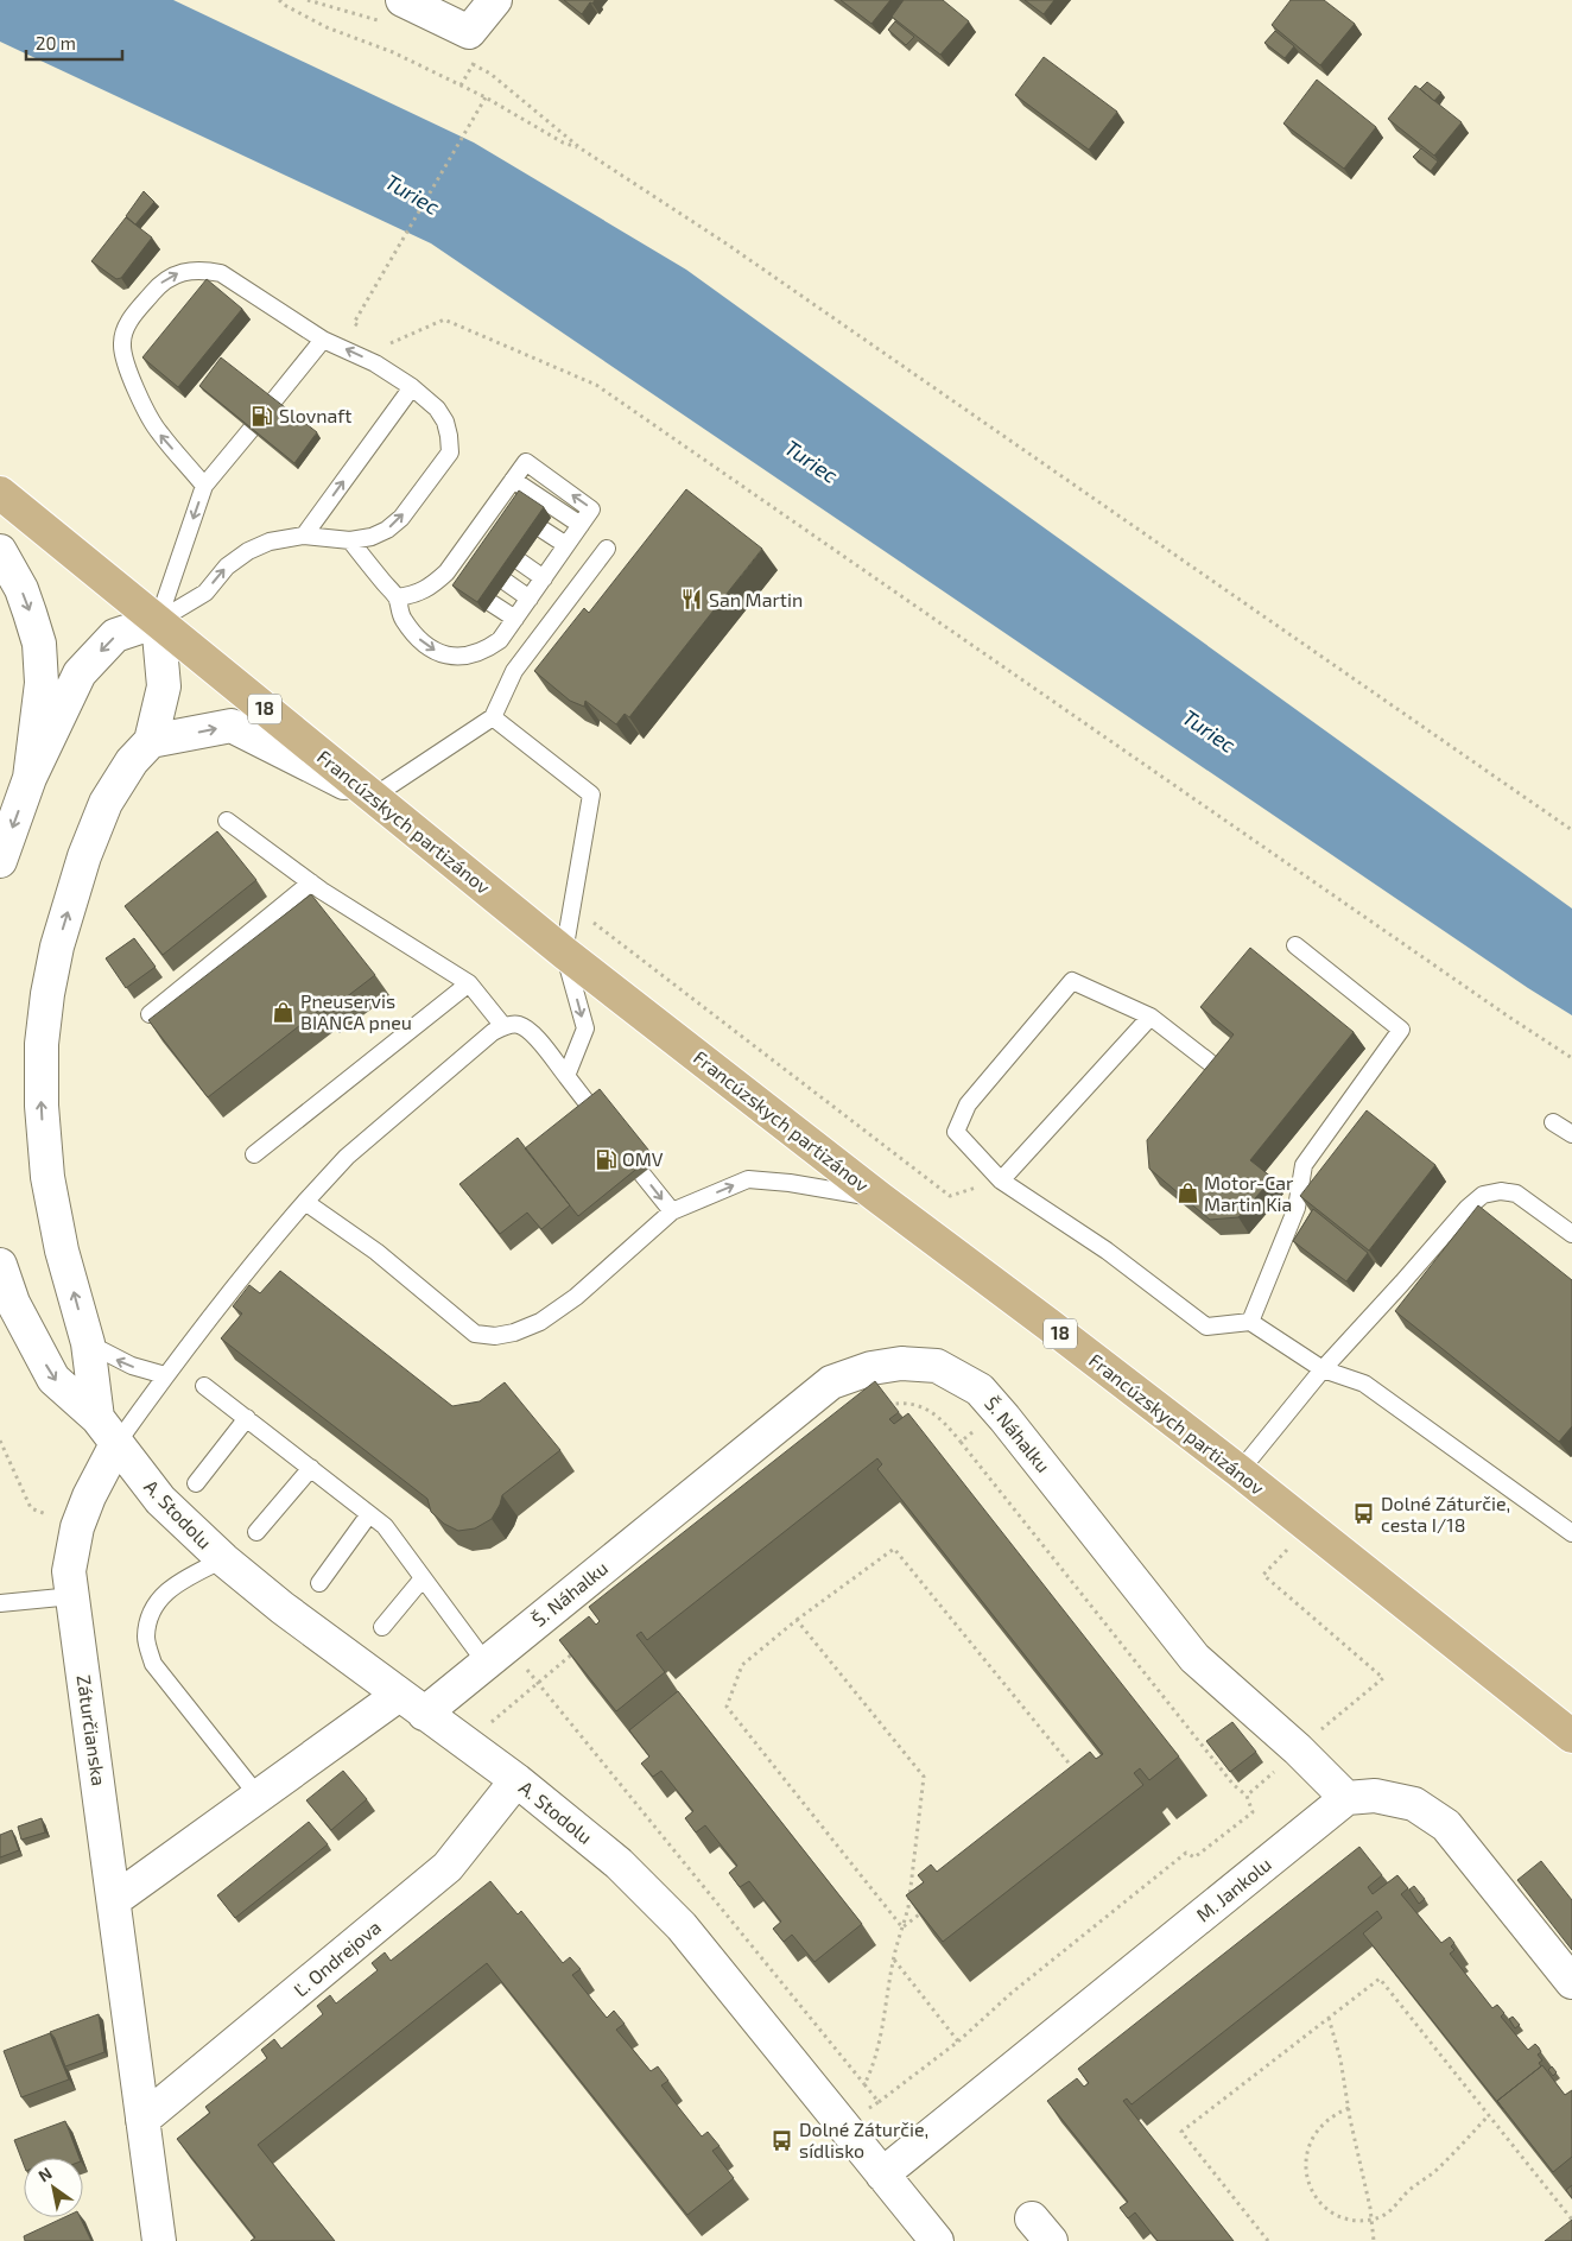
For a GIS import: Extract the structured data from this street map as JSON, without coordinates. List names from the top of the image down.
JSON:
{
  "streets": {
    "main road": ["18", "Francúzskych partizánov"],
    "street": [
      "Š. Náhalku",
      "A. Stodolu",
      "Záturčianska",
      "M. Jankolu",
      "Ľ. Ondrejova"
    ]
  },
  "crossings": [
    ["Š. Náhalku", "A. Stodolu"],
    ["Š. Náhalku", "Záturčianska"],
    ["Š. Náhalku", "M. Jankolu"],
    ["A. Stodolu", "Záturčianska"],
    ["A. Stodolu", "M. Jankolu"],
    ["A. Stodolu", "Ľ. Ondrejova"],
    ["Záturčianska", "Ľ. Ondrejova"]
  ],
  "water": ["Turiec"],
  "places": {
    "fuel station": ["Slovnaft", "OMV"],
    "restaurant": ["San Martin"],
    "shop": ["Pneuservis BIANCA pneu", "Motor-Car Martin Kia"],
    "bus stop": ["Dolné Záturčie, cesta I/18", "Dolné Záturčie, sídlisko"]
  },
  "scale_bar": "20 m",
  "north": "top left"
}
